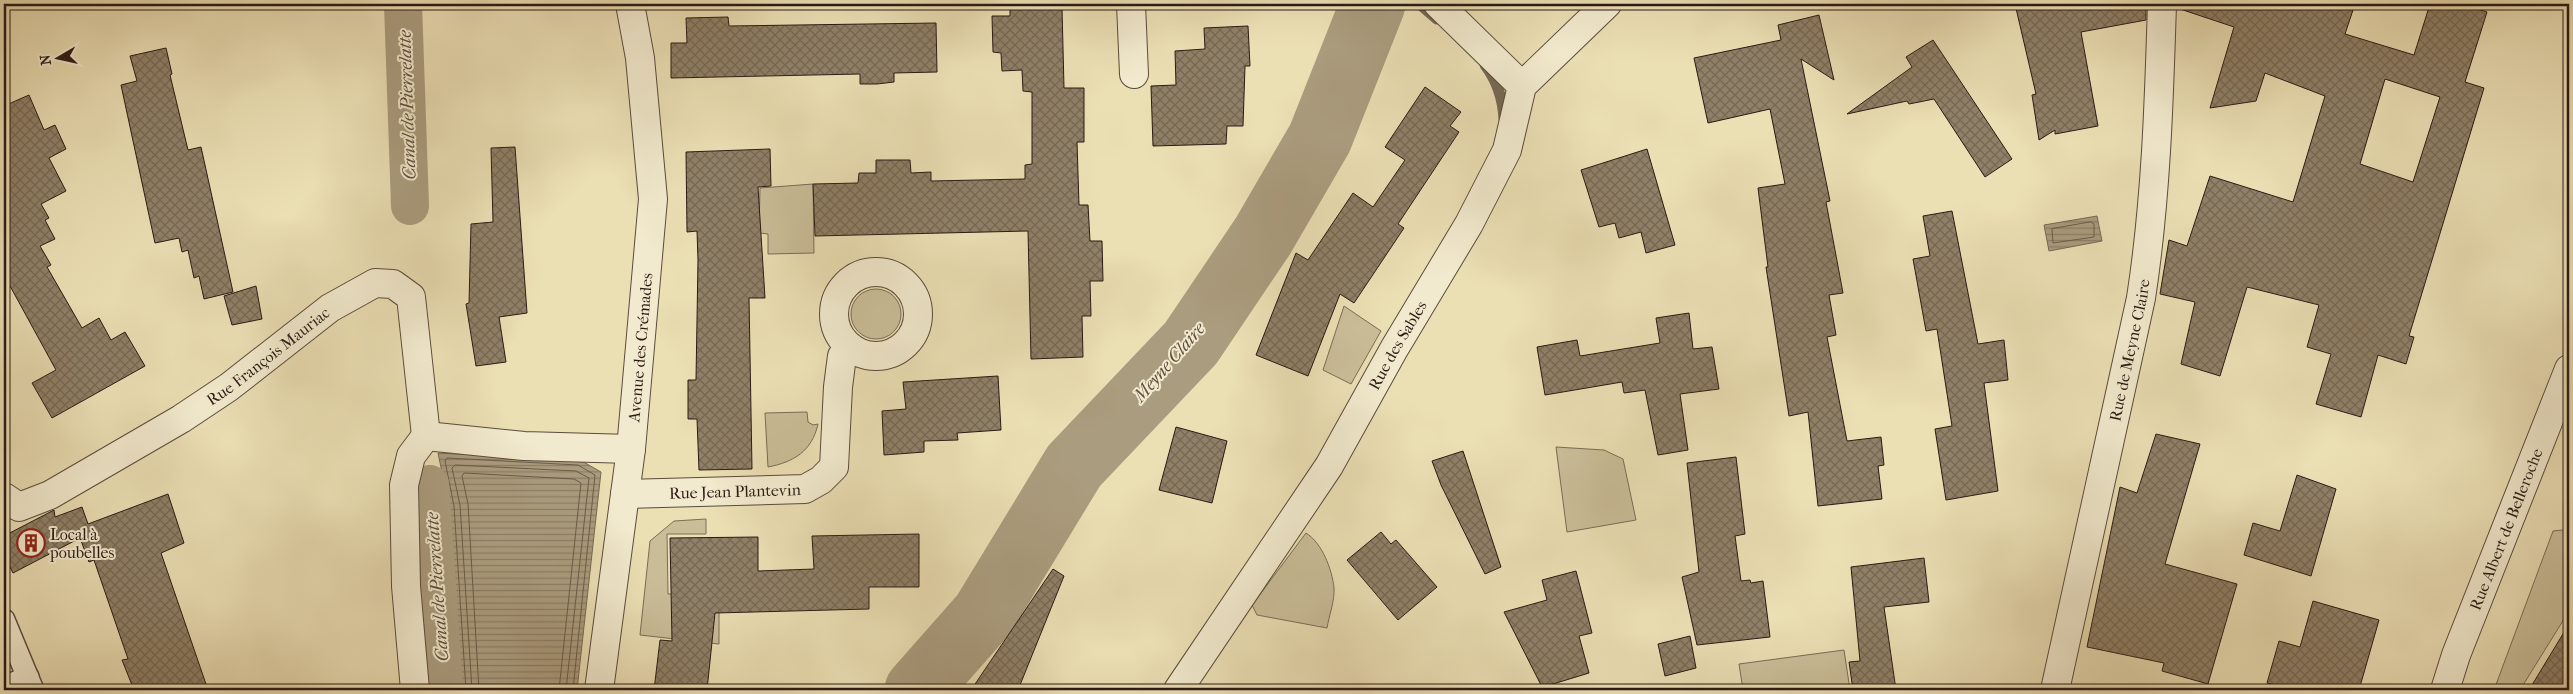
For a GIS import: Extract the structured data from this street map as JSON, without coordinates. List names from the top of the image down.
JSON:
{
  "streets": {
    "street": [
      "Rue des Sables",
      "Avenue des Crémades",
      "Rue de Meyne Claire",
      "Rue François Mauriac",
      "Rue Jean Plantevin",
      "Rue Albert de Belleroche"
    ]
  },
  "crossings": [
    ["Avenue des Crémades", "Rue Jean Plantevin"]
  ],
  "water": ["Canal de Pierrelatte", "Meyne Claire"],
  "places": {
    "building": ["Local à poubelles"]
  },
  "north": "left"
}
